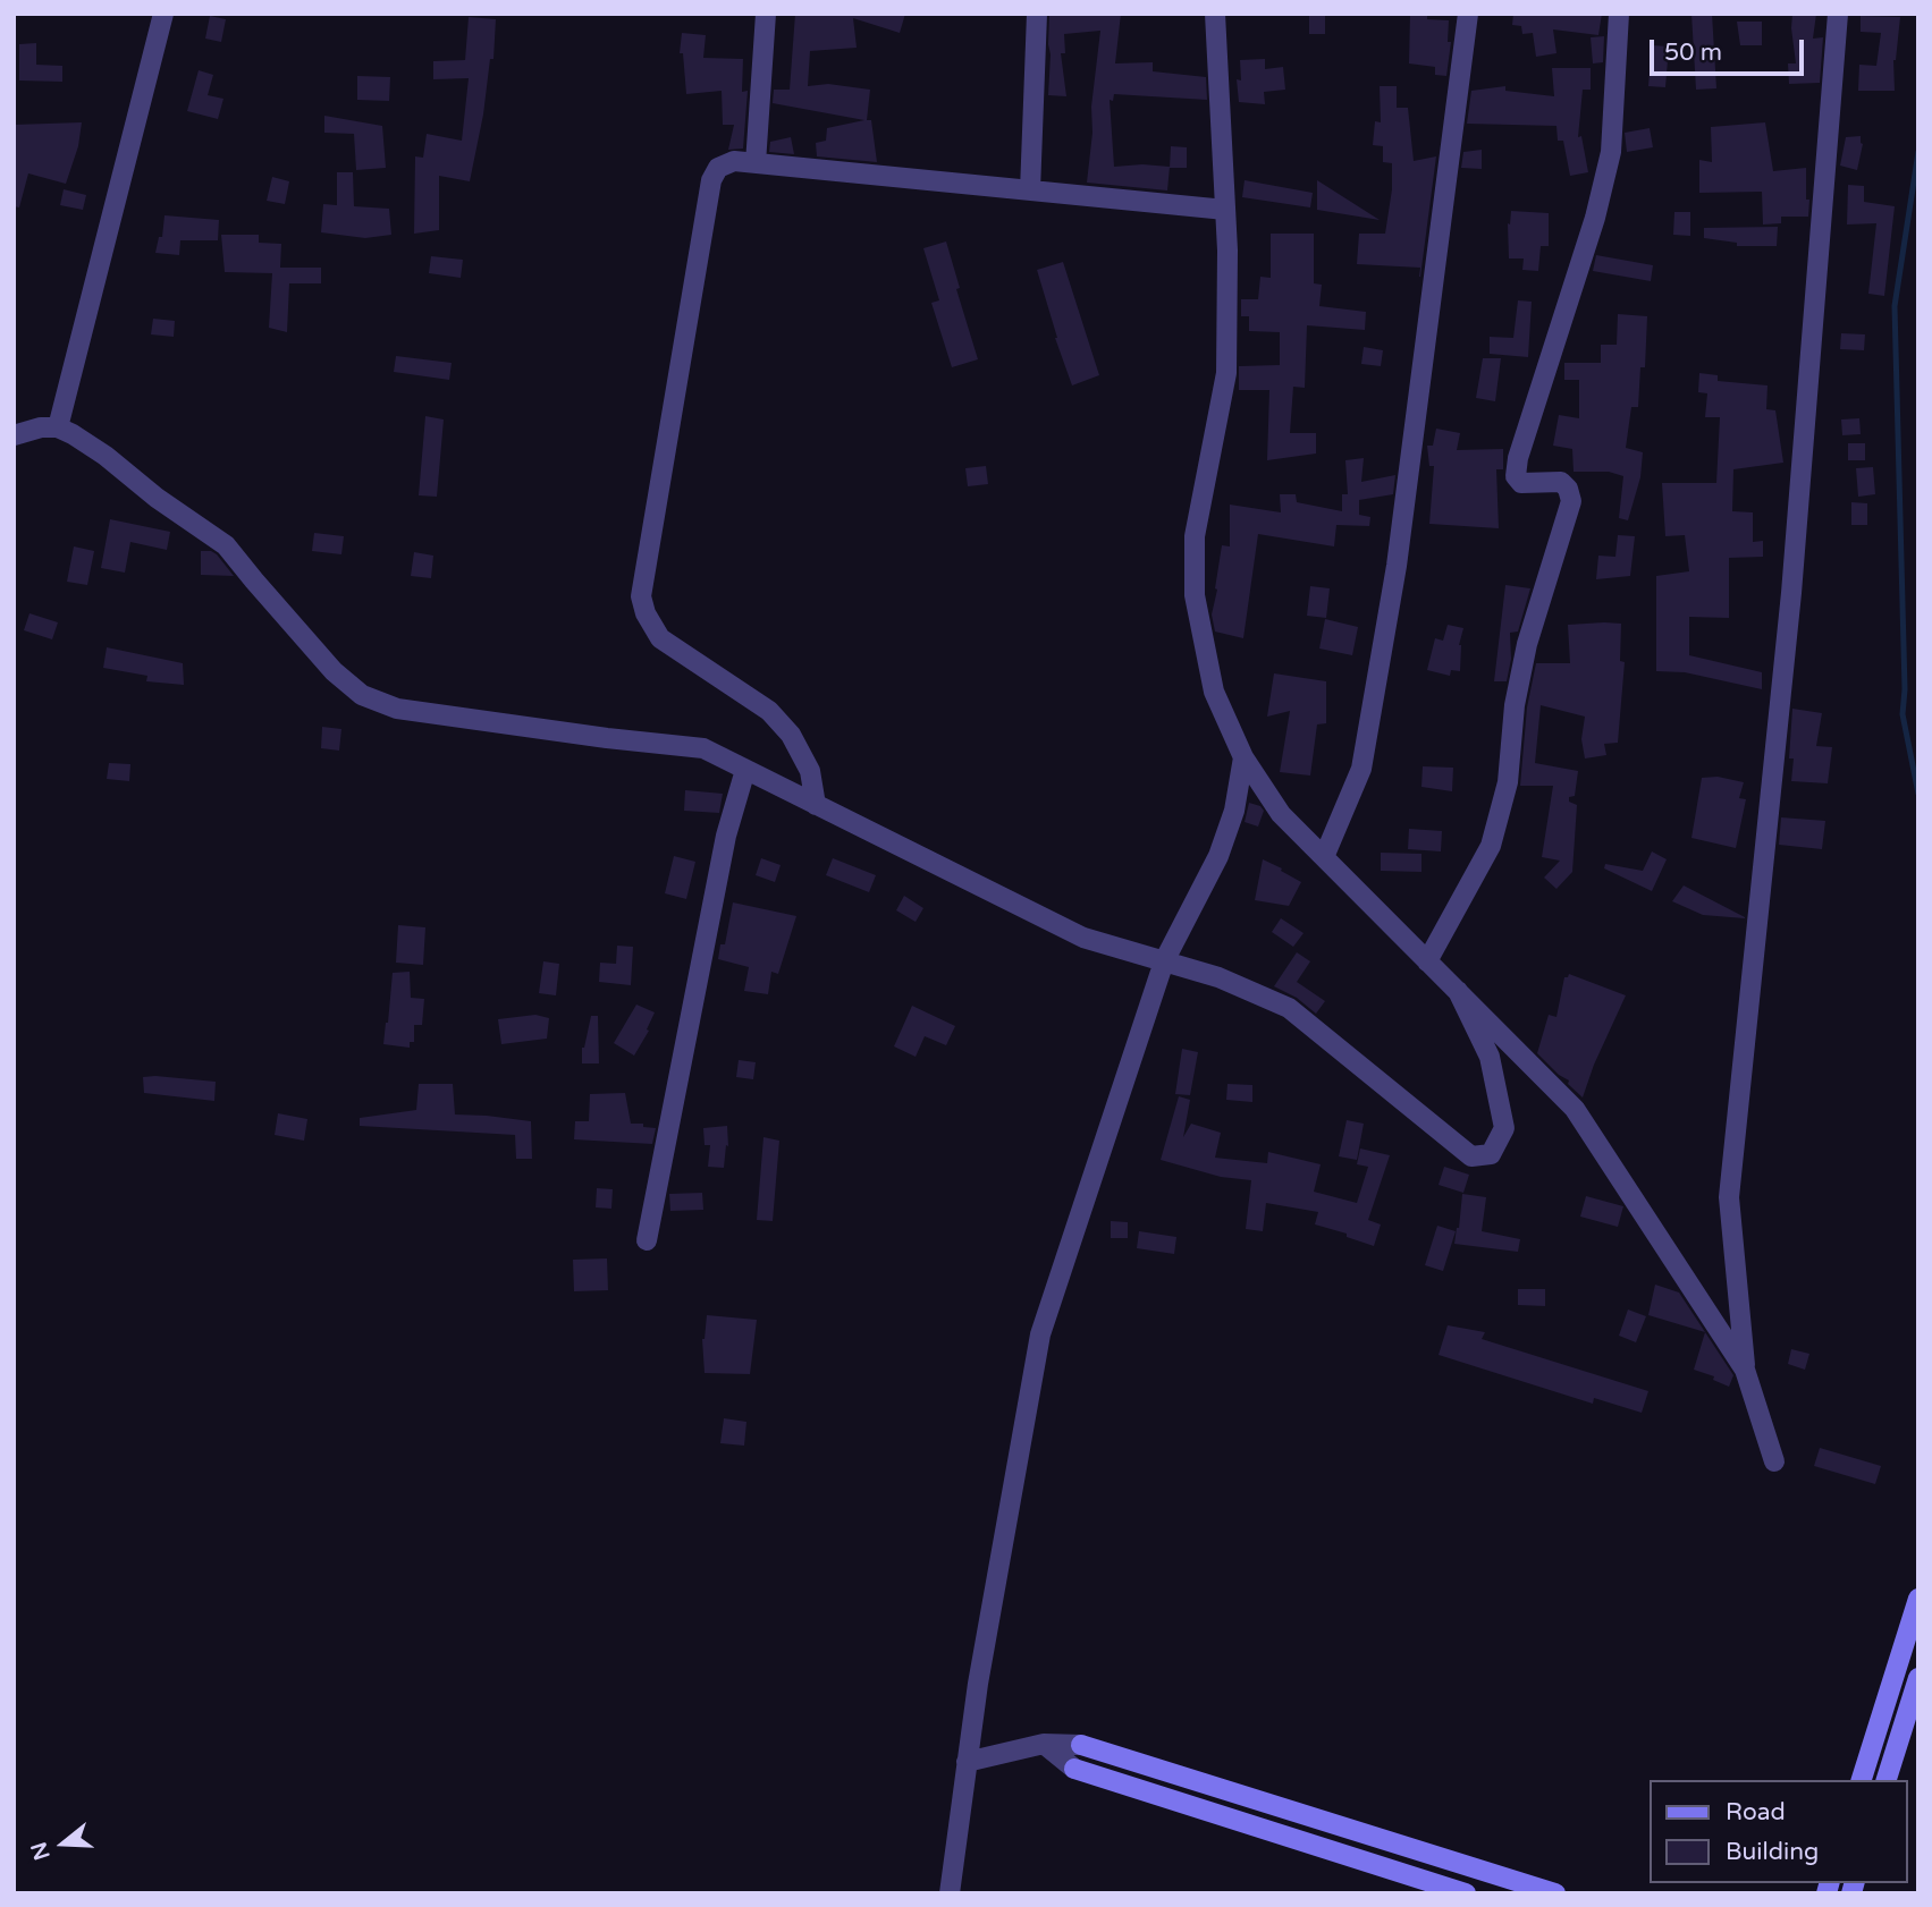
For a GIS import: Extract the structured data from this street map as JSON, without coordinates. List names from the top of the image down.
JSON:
{
  "legend": ["Road", "Building"],
  "scale_bar": "50 m",
  "north": "left"
}
